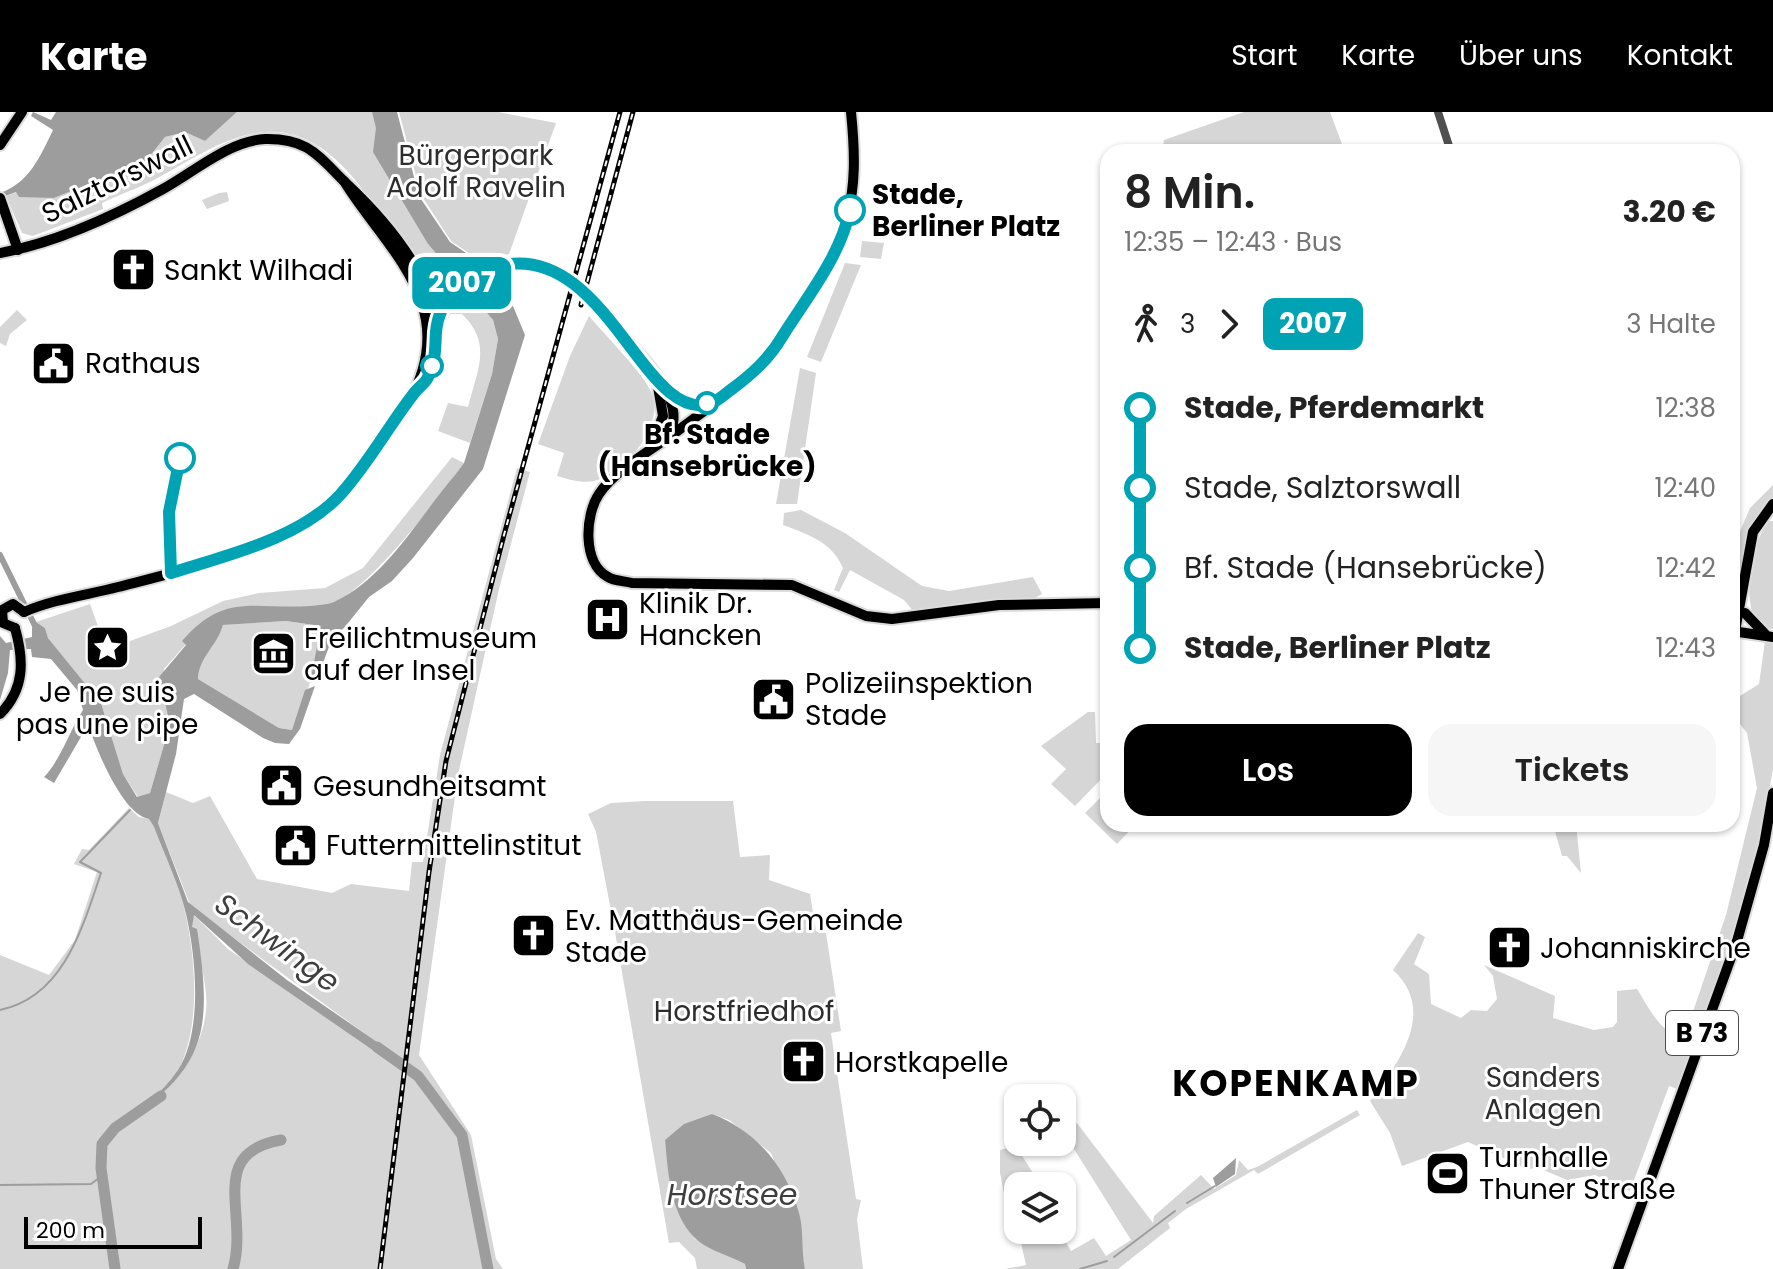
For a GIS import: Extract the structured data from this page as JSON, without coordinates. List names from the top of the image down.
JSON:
{
  "streets": {
    "main road": ["Salztorswall", "B 73"]
  },
  "districts": ["KOPENKAMP"],
  "water": ["Schwinge", "Horstsee"],
  "parks": ["Bürgerpark Adolf Ravelin", "Horstfriedhof", "Sanders Anlagen"],
  "places": {
    "other": ["Stade, Berliner Platz", "Bf. Stade (Hansebrücke)"],
    "church": [
      "Sankt Wilhadi",
      "Ev. Matthäus-Gemeinde Stade",
      "Johanniskirche",
      "Horstkapelle"
    ],
    "public building": [
      "Rathaus",
      "Polizeiinspektion Stade",
      "Gesundheitsamt",
      "Futtermittelinstitut"
    ],
    "hospital": ["Klinik Dr. Hancken"],
    "place": ["Je ne suis pas une pipe"],
    "museum": ["Freilichtmuseum auf der Insel"],
    "sports": ["Turnhalle Thuner Straße"]
  },
  "lines": ["bus line 2007"],
  "scale_bar": "200 m",
  "page": {
    "header": "Karte",
    "nav": [
      "Start",
      "Karte",
      "Über uns",
      "Kontakt"
    ],
    "on_map": "2007",
    "heading": ["8 Min.", "12:35 – 12:43 · Bus", "3.20 €"],
    "legs": ["3", "2007", "3 Halte"],
    "list": [
      {
        "name": "Stade, Pferdemarkt",
        "value": "12:38"
      },
      {
        "name": "Stade, Salztorswall",
        "value": "12:40"
      },
      {
        "name": "Bf. Stade (Hansebrücke)",
        "value": "12:42"
      },
      {
        "name": "Stade, Berliner Platz",
        "value": "12:43"
      }
    ],
    "buttons": ["Los", "Tickets"],
    "scale": "200 m"
  }
}
